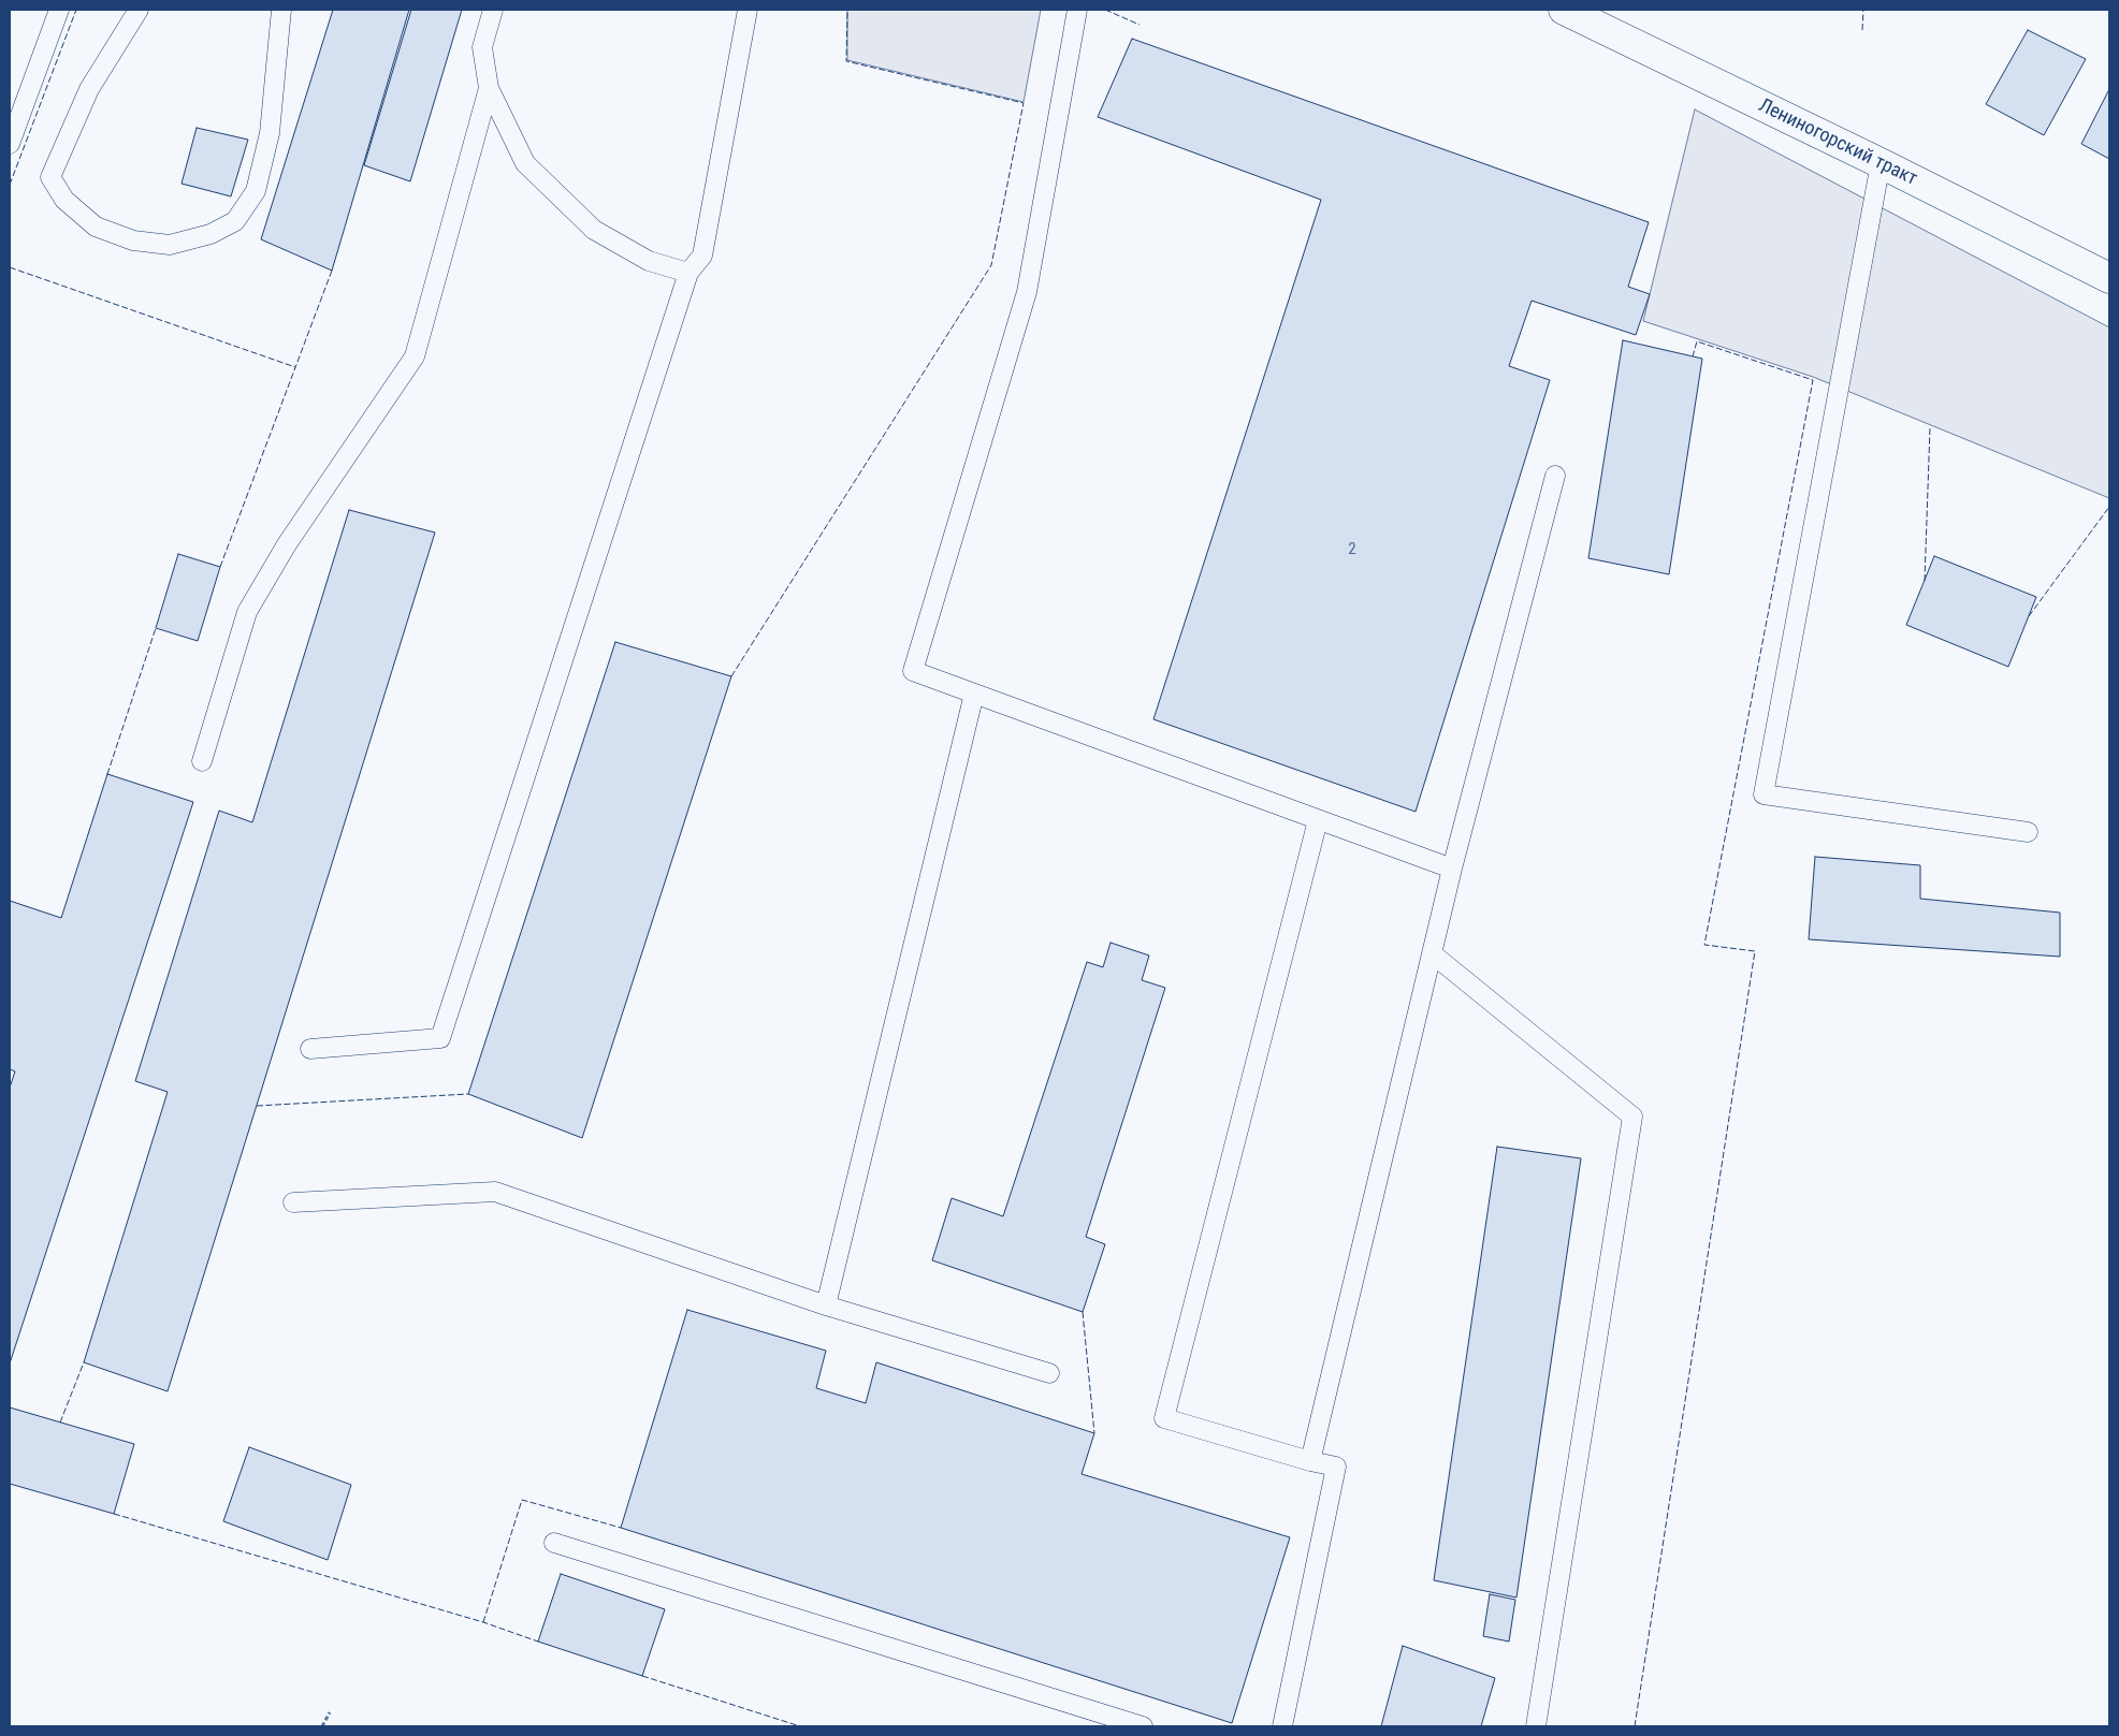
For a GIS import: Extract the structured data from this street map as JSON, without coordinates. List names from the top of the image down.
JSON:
{
  "streets": {
    "main road": ["Лениногорский тракт"]
  },
  "house_numbers": ["2"]
}
